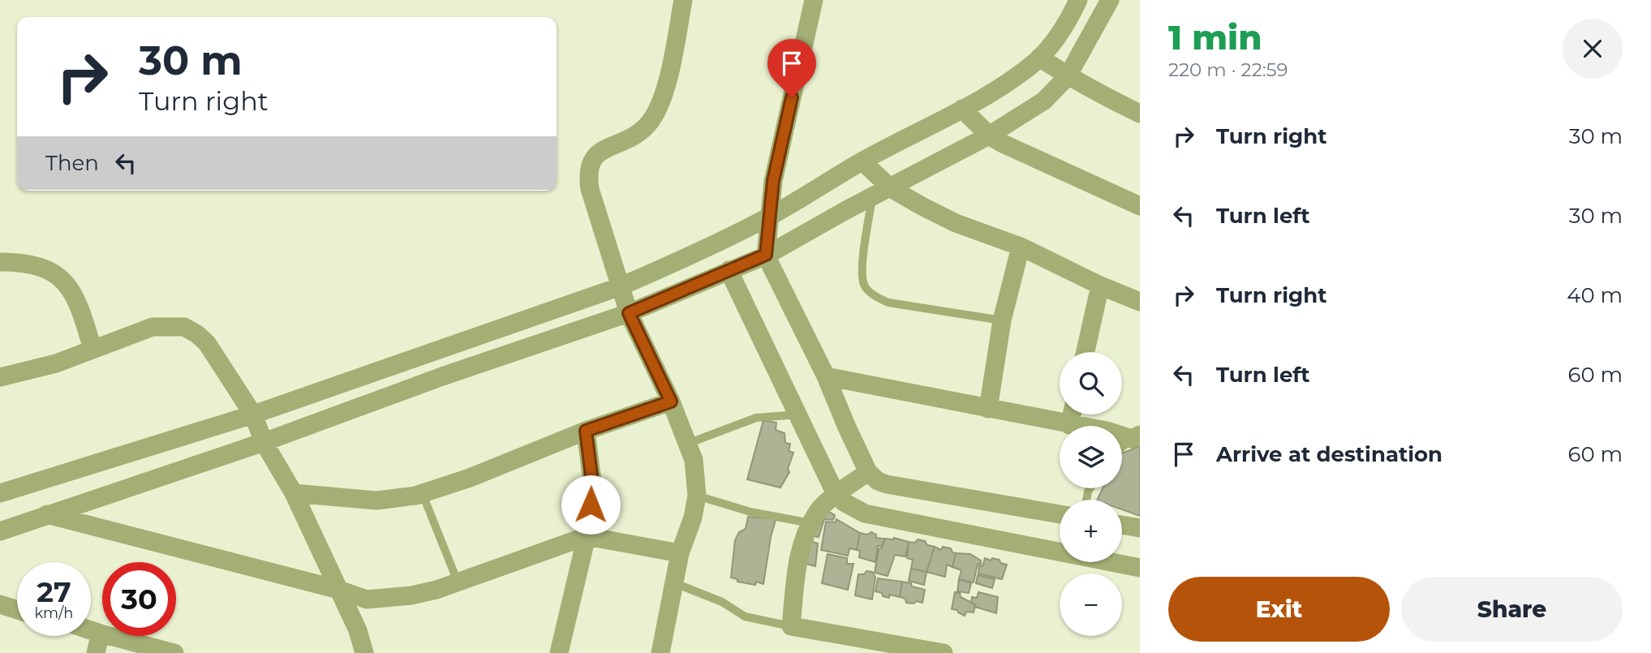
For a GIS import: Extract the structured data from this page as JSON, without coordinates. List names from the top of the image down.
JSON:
{
  "page": {
    "heading": ["1 min", "220 m · 22:59"],
    "turn": ["30 m", "Turn right"],
    "list": [
      {
        "name": "Turn right",
        "value": "30 m"
      },
      {
        "name": "Turn left",
        "value": "30 m"
      },
      {
        "name": "Turn right",
        "value": "40 m"
      },
      {
        "name": "Turn left",
        "value": "60 m"
      },
      {
        "name": "Arrive at destination",
        "value": "60 m"
      }
    ],
    "then": "Then",
    "map_buttons": ["+", "−"],
    "speed": "27 km/h",
    "limit": "30",
    "buttons": ["Exit", "Share"]
  }
}
